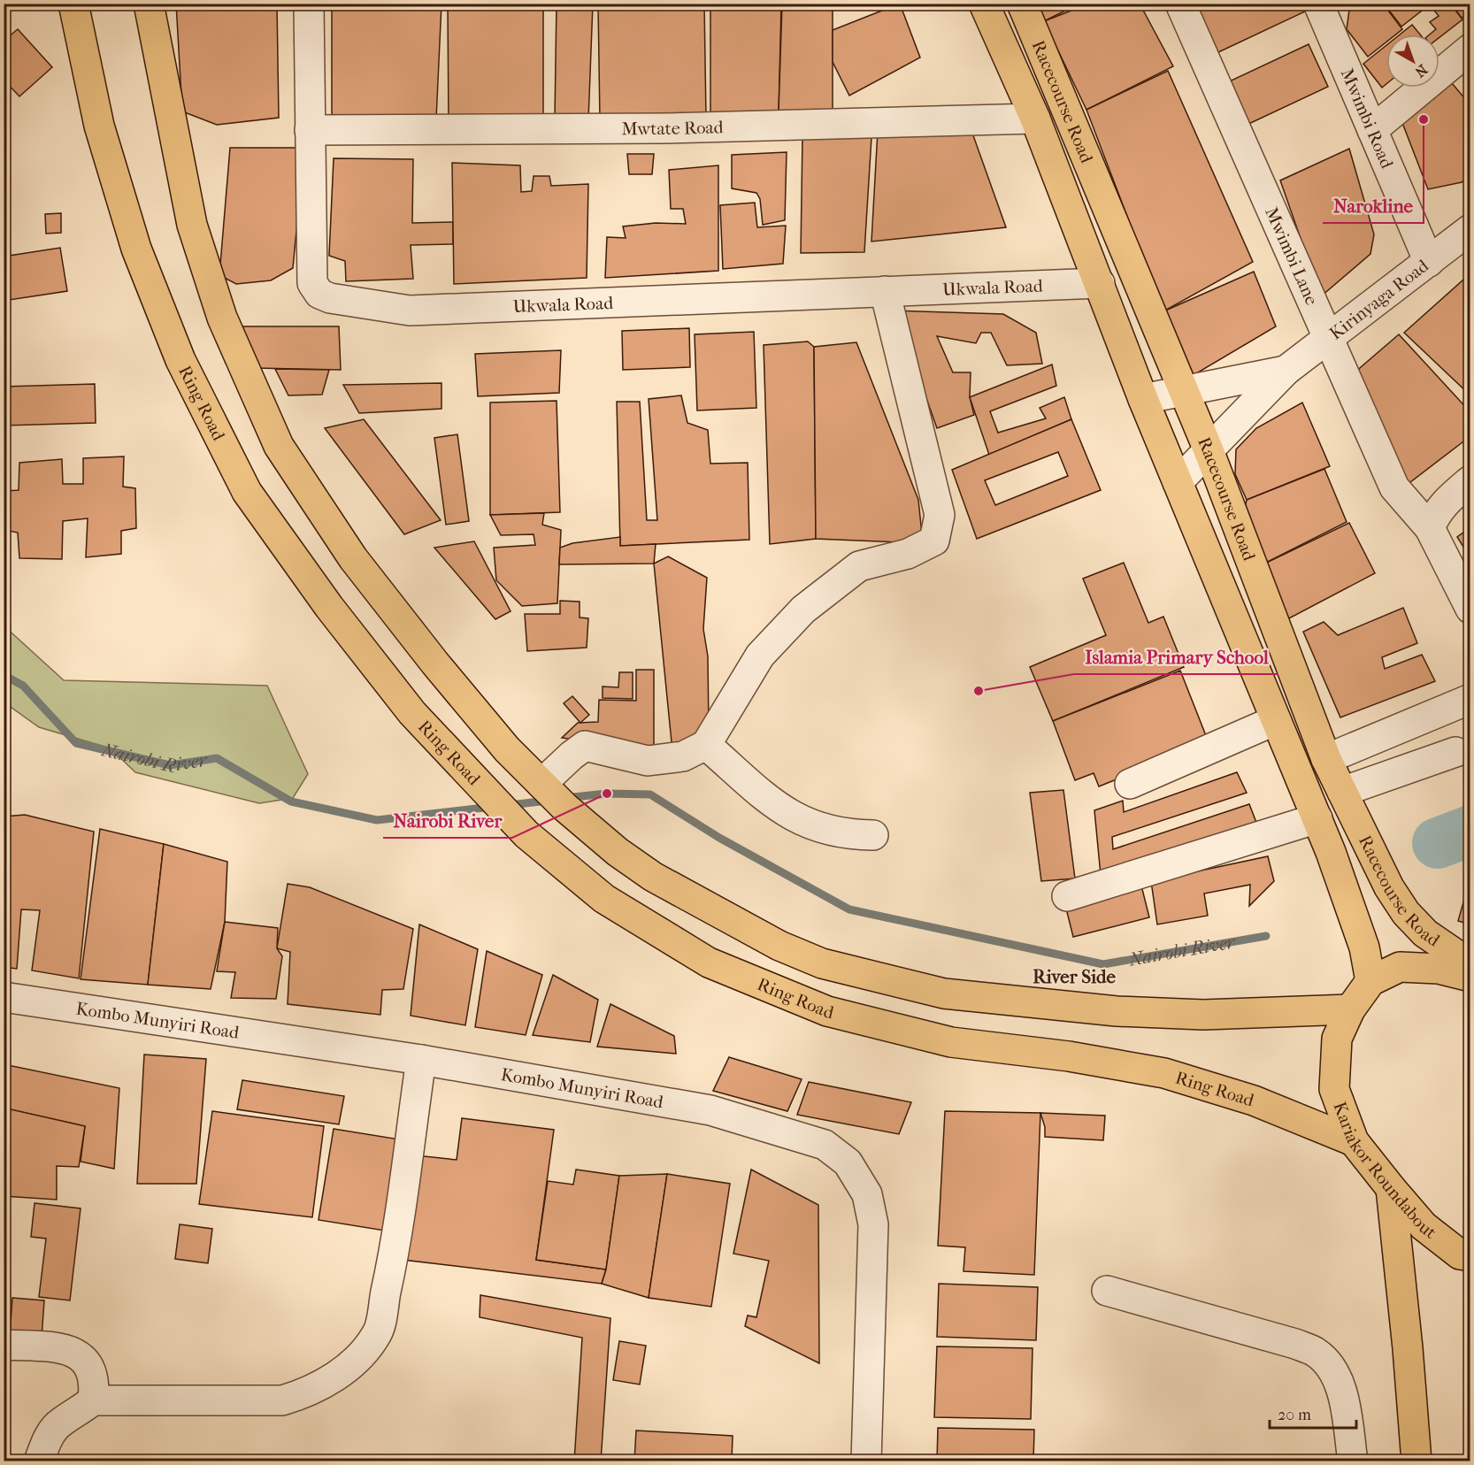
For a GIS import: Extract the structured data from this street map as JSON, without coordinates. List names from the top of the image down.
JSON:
{
  "streets": {
    "main road": ["Racecourse Road", "Ring Road", "Kariakor Roundabout"],
    "street": [
      "Mwimbi Road",
      "Mwtate Road",
      "Mwimbi Lane",
      "Ukwala Road",
      "Kirinyaga Road",
      "Kombo Munyiri Road"
    ]
  },
  "crossings": [
    ["Racecourse Road", "Mwtate Road"],
    ["Racecourse Road", "Ukwala Road"],
    ["Racecourse Road", "Kirinyaga Road"],
    ["Racecourse Road", "Kariakor Roundabout"],
    ["Mwimbi Road", "Kirinyaga Road"],
    ["Mwtate Road", "Ukwala Road"],
    ["Mwimbi Lane", "Kirinyaga Road"],
    ["Ring Road", "Kariakor Roundabout"]
  ],
  "districts": ["River Side"],
  "water": ["Nairobi River"],
  "places": ["Narokline", "Islamia Primary School", "Nairobi River"],
  "scale_bar": "20 m",
  "north": "bottom right"
}
